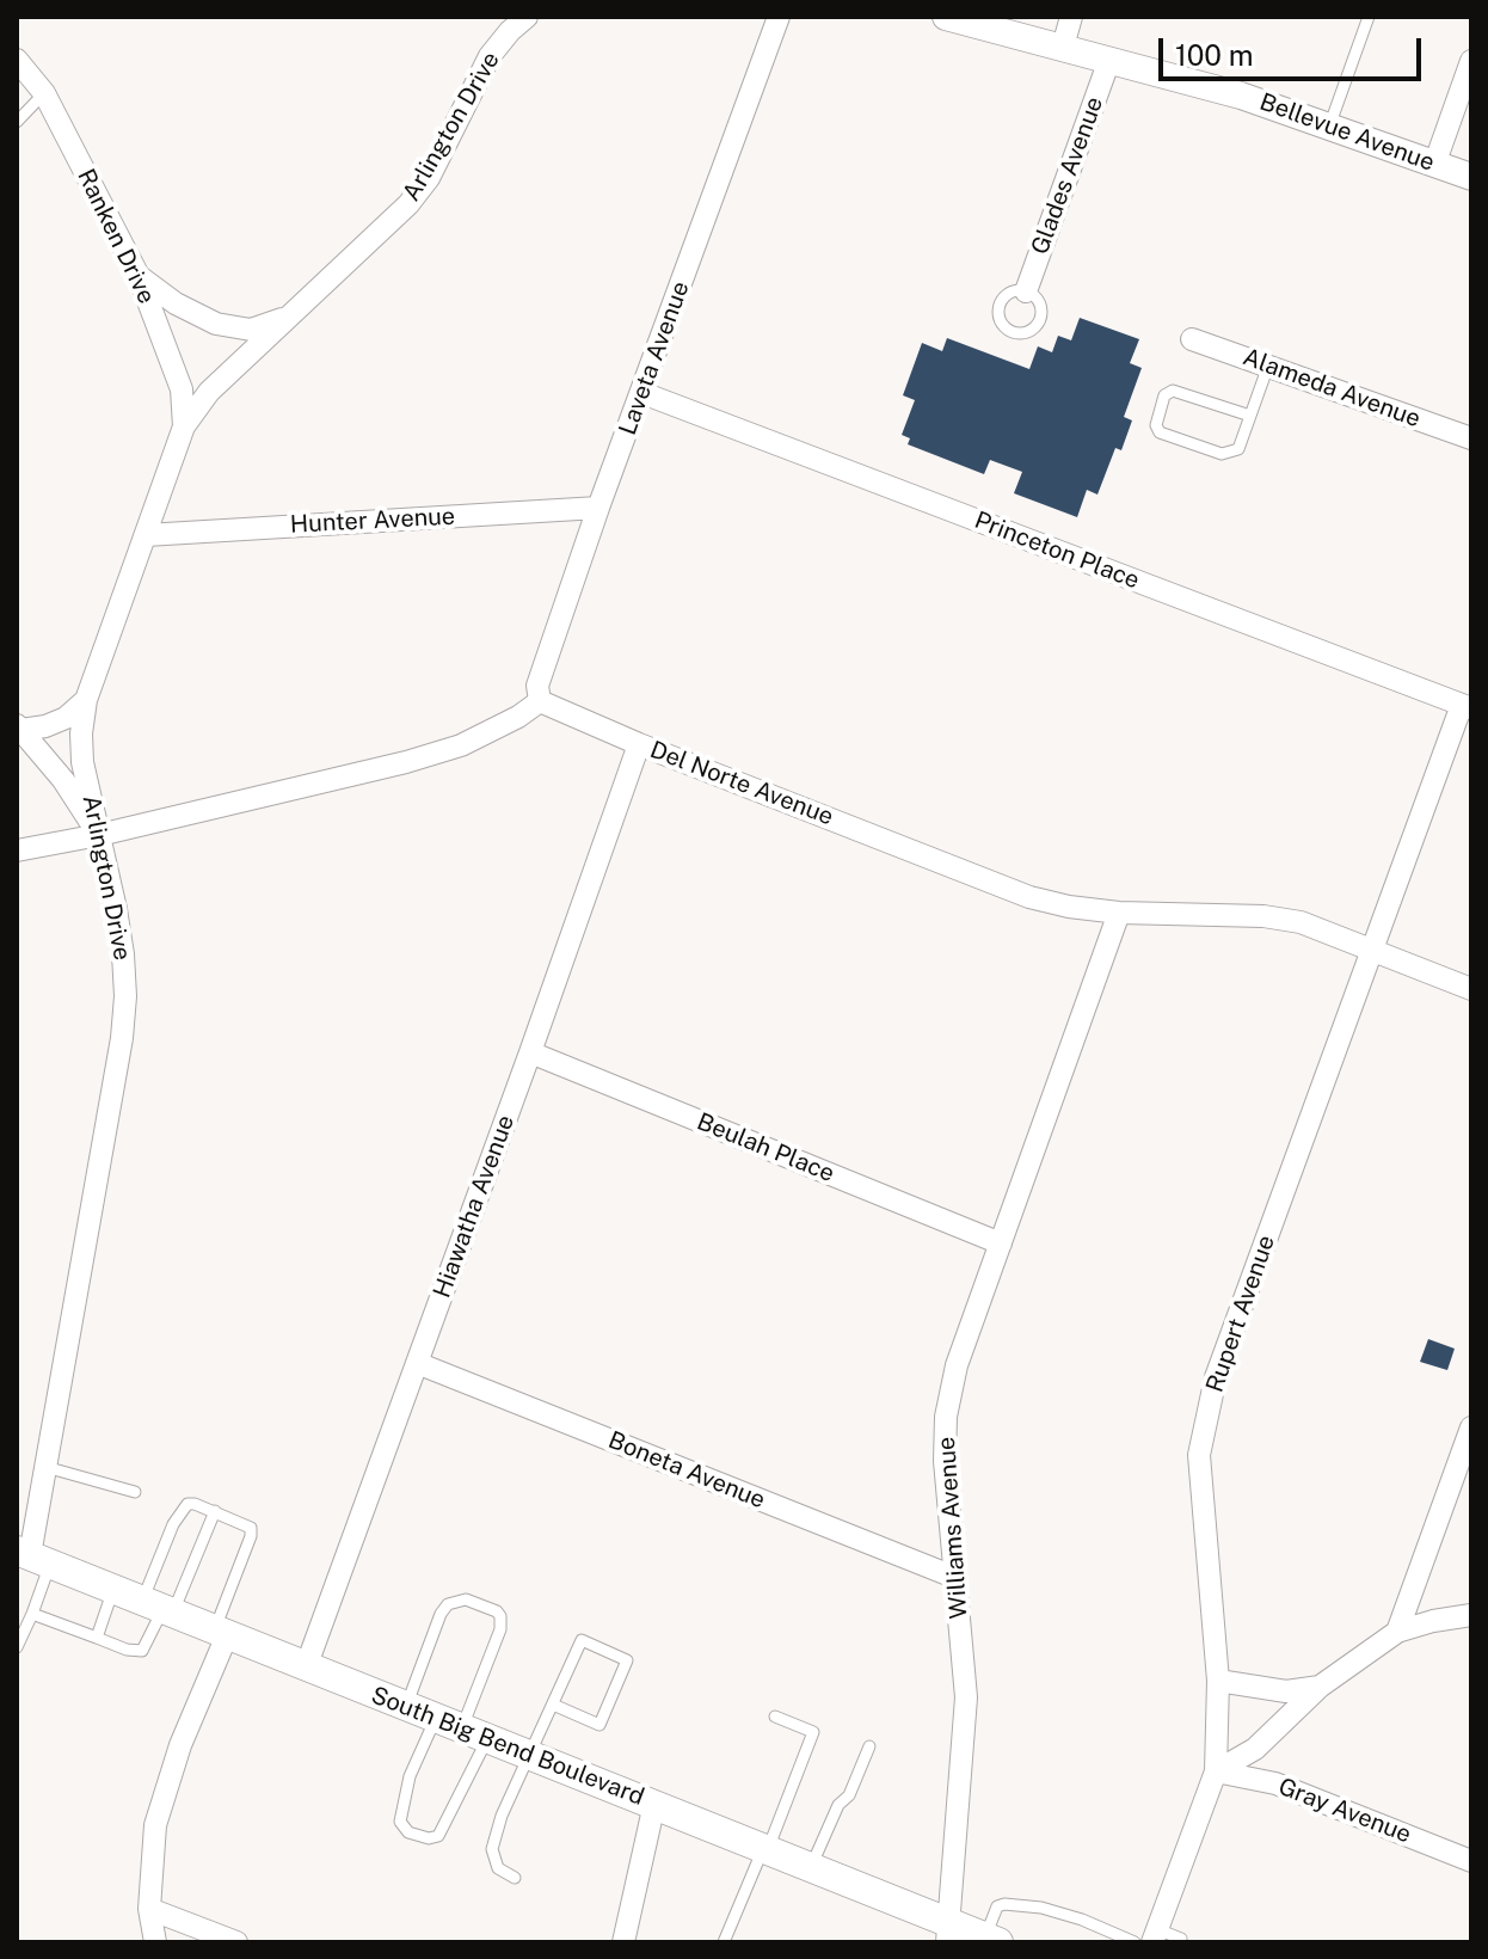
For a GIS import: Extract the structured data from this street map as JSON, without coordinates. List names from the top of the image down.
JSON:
{
  "streets": {
    "main road": ["South Big Bend Boulevard"],
    "street": [
      "Arlington Drive",
      "Bellevue Avenue",
      "Glades Avenue",
      "Ranken Drive",
      "Laveta Avenue",
      "Alameda Avenue",
      "Hunter Avenue",
      "Princeton Place",
      "Del Norte Avenue",
      "Beulah Place",
      "Hiawatha Avenue",
      "Rupert Avenue",
      "Boneta Avenue",
      "Williams Avenue",
      "Gray Avenue"
    ]
  },
  "crossings": [
    ["Arlington Drive", "Ranken Drive"],
    ["Arlington Drive", "Hunter Avenue"],
    ["Arlington Drive", "South Big Bend Boulevard"],
    ["Bellevue Avenue", "Glades Avenue"],
    ["Laveta Avenue", "Hunter Avenue"],
    ["Laveta Avenue", "Princeton Place"],
    ["Laveta Avenue", "Del Norte Avenue"],
    ["Princeton Place", "Rupert Avenue"],
    ["Del Norte Avenue", "Hiawatha Avenue"],
    ["Del Norte Avenue", "Rupert Avenue"],
    ["Del Norte Avenue", "Williams Avenue"],
    ["Beulah Place", "Hiawatha Avenue"],
    ["Beulah Place", "Williams Avenue"],
    ["Hiawatha Avenue", "Boneta Avenue"],
    ["Hiawatha Avenue", "South Big Bend Boulevard"],
    ["Rupert Avenue", "Gray Avenue"],
    ["Boneta Avenue", "Williams Avenue"],
    ["Williams Avenue", "South Big Bend Boulevard"]
  ],
  "scale_bar": "100 m"
}
